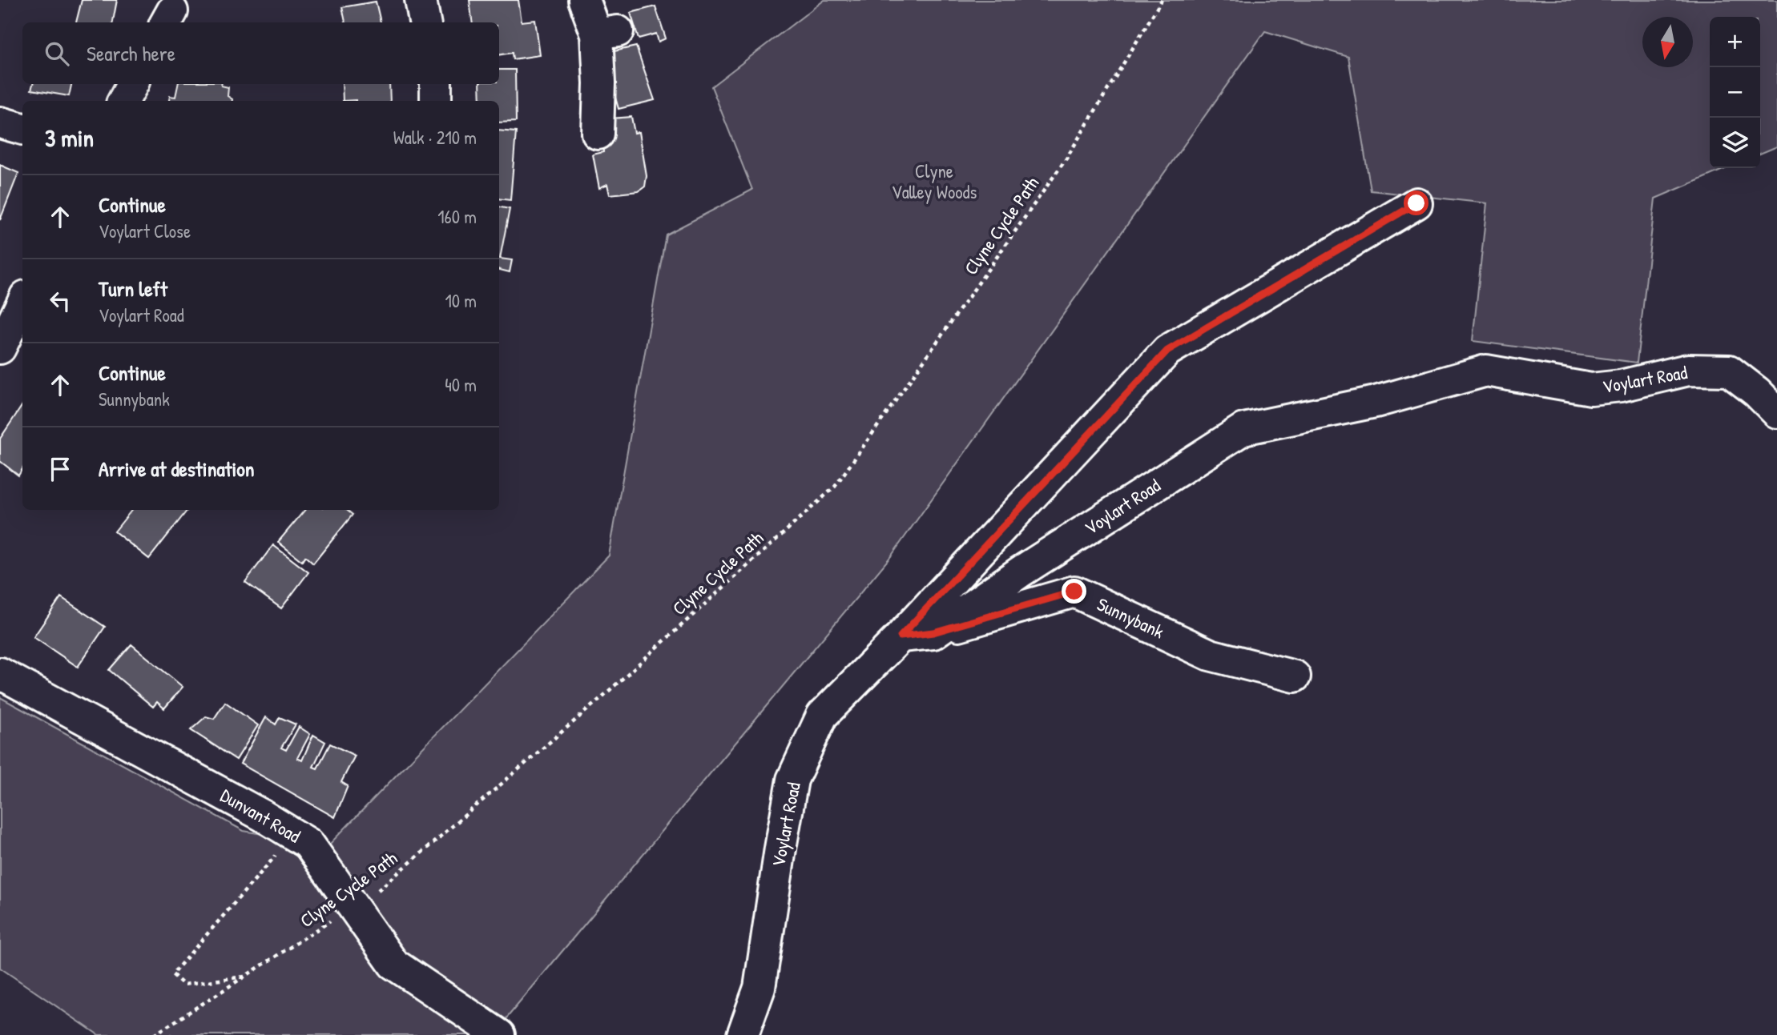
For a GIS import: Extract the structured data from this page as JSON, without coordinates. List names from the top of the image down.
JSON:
{
  "streets": {
    "street": ["Voylart Road", "Sunnybank", "Dunvant Road"],
    "path": ["Clyne Cycle Path"]
  },
  "crossings": [
    ["Voylart Road", "Sunnybank"]
  ],
  "parks": ["Clyne Valley Woods"],
  "north": "bottom",
  "page": {
    "map_buttons": ["+", "−"],
    "search": "Search here",
    "heading": ["3 min", "Walk · 210 m"],
    "list": [
      ["Continue", "Voylart Close", "160 m"],
      ["Turn left", "Voylart Road", "10 m"],
      ["Continue", "Sunnybank", "40 m"],
      "Arrive at destination"
    ]
  }
}
